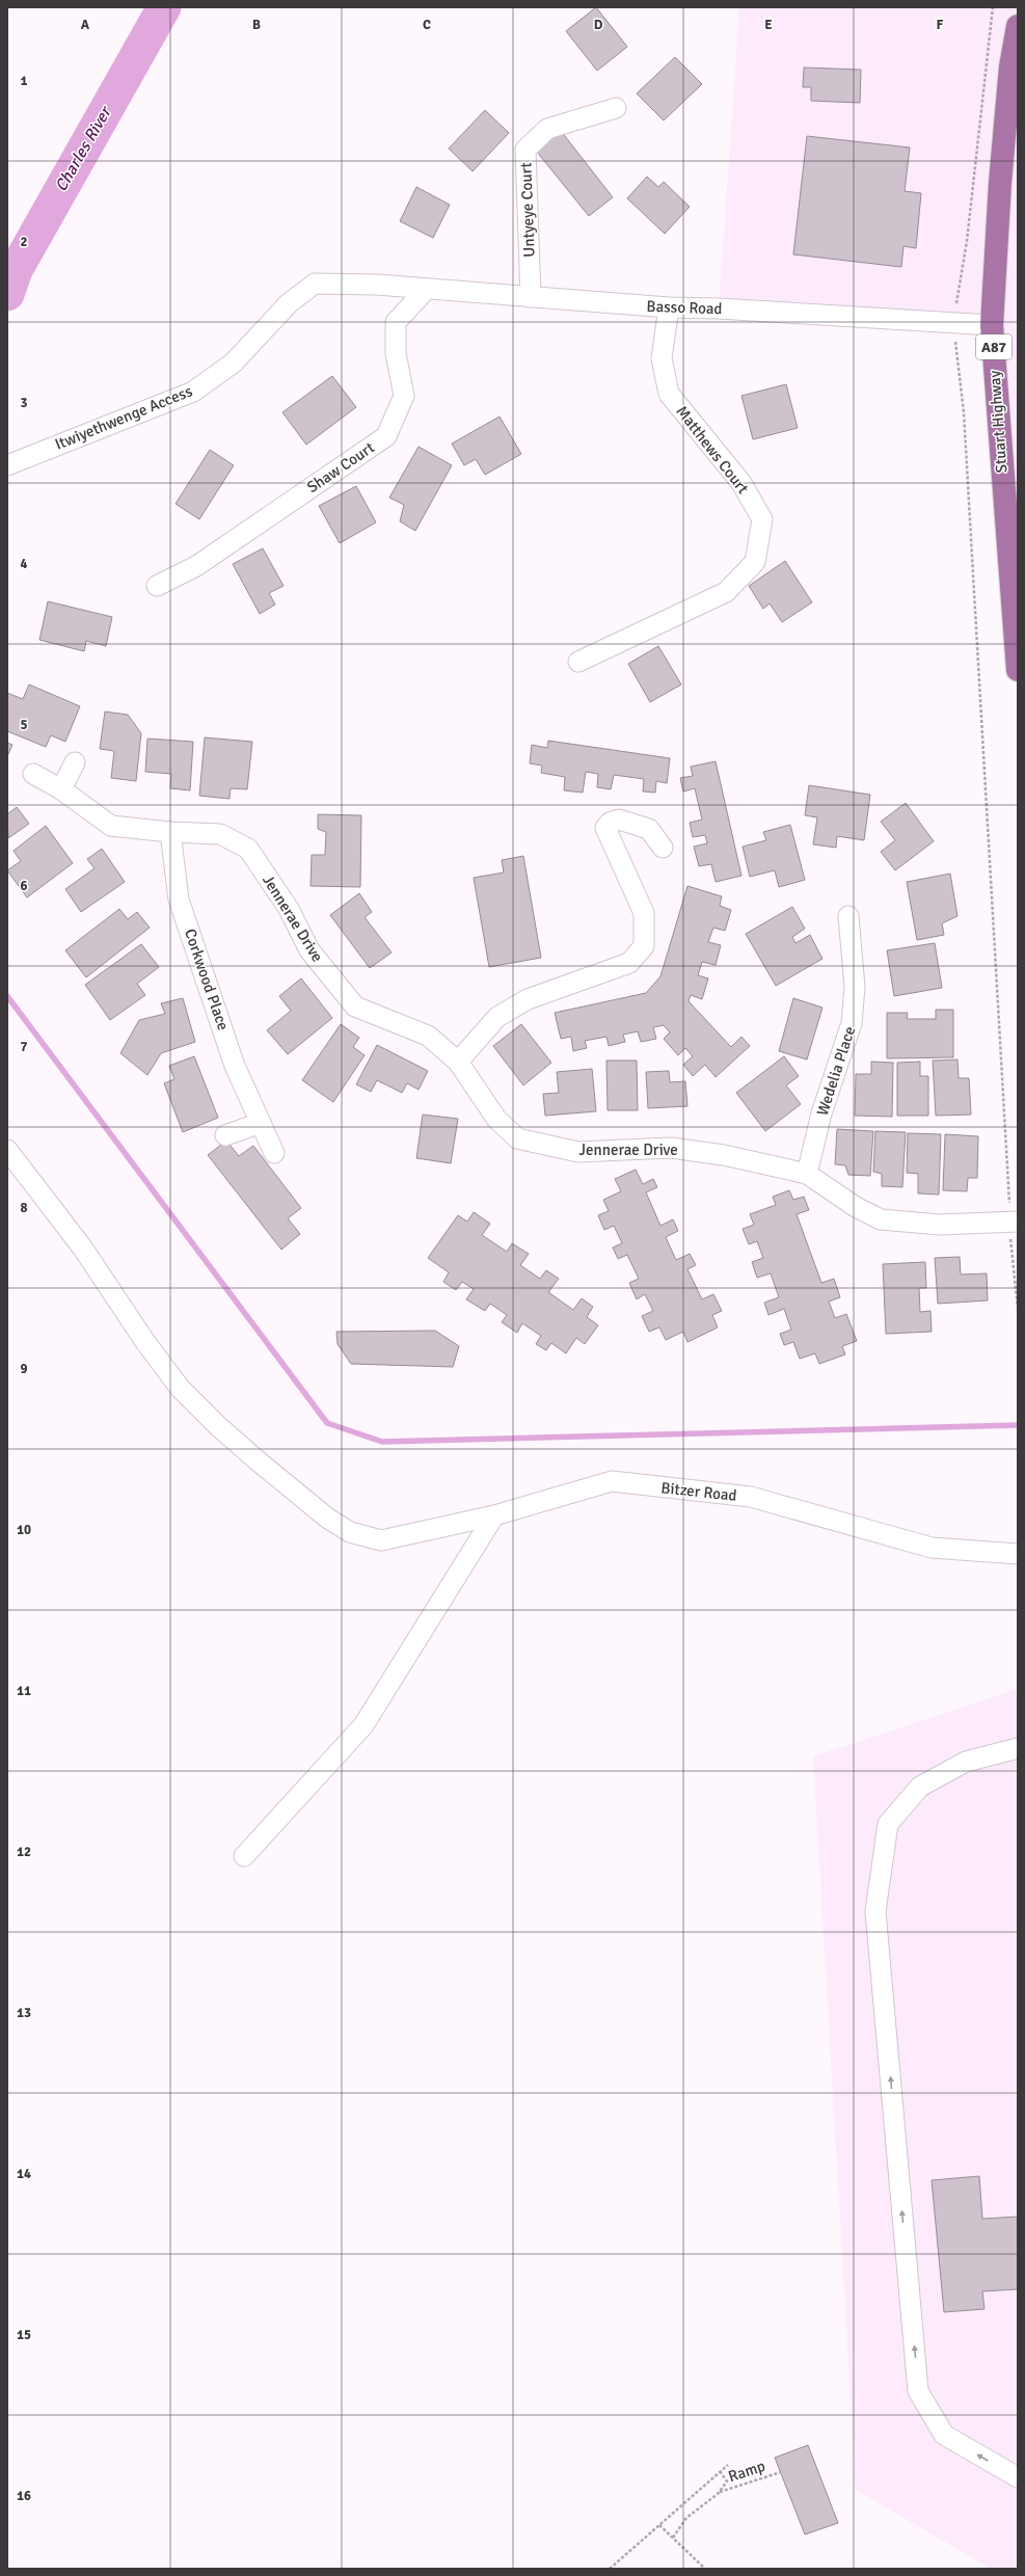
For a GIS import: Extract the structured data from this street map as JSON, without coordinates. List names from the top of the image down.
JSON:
{
  "streets": {
    "highway": ["A87", "Stuart Highway"],
    "street": [
      "Untyeye Court",
      "Basso Road",
      "Itwiyethwenge Access",
      "Matthews Court",
      "Shaw Court",
      "Jennerae Drive",
      "Corkwood Place",
      "Wedelia Place",
      "Bitzer Road"
    ],
    "path": ["Ramp"]
  },
  "crossings": [
    ["Untyeye Court", "Basso Road"],
    ["Basso Road", "Itwiyethwenge Access"],
    ["Basso Road", "Stuart Highway"],
    ["Basso Road", "Matthews Court"],
    ["Basso Road", "Shaw Court"],
    ["Jennerae Drive", "Corkwood Place"],
    ["Jennerae Drive", "Wedelia Place"]
  ],
  "water": ["Charles River"],
  "grid": {
    "columns": [
      "A",
      "B",
      "C",
      "D",
      "E",
      "F"
    ],
    "rows": [
      "1",
      "2",
      "3",
      "4",
      "5",
      "6",
      "7",
      "8",
      "9",
      "10",
      "11",
      "12",
      "13",
      "14",
      "15",
      "16"
    ]
  }
}
